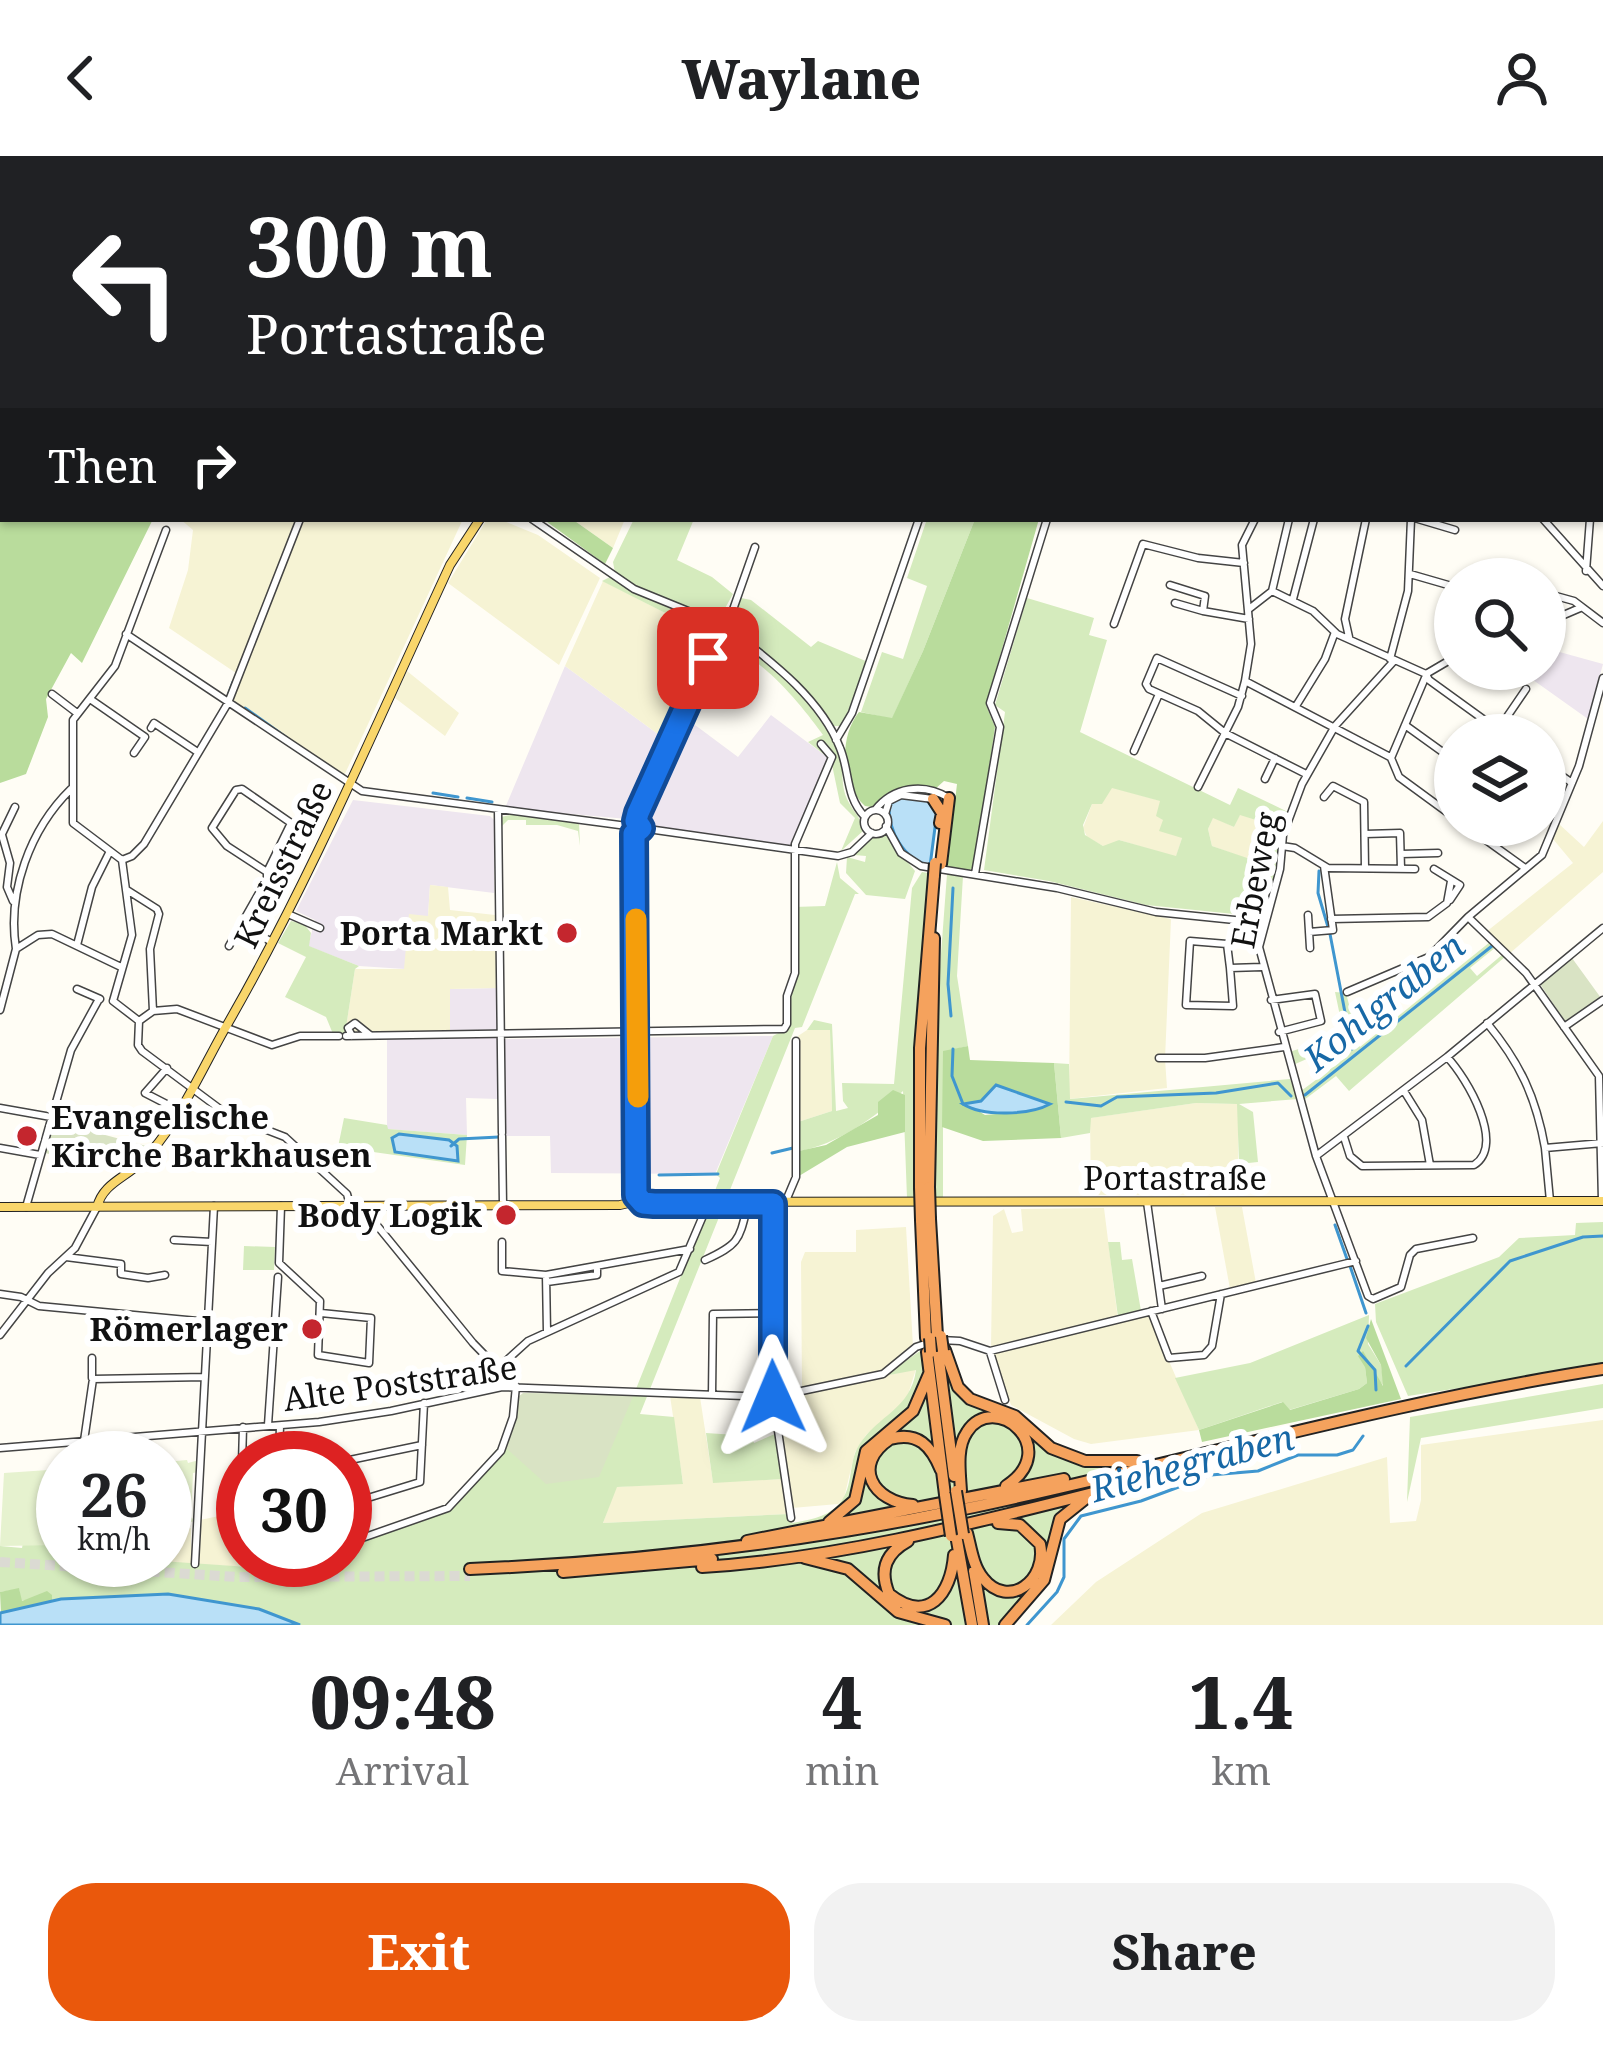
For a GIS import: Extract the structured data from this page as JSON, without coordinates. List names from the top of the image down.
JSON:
{
  "streets": {
    "main road": ["Kreisstraße", "Portastraße"],
    "street": ["Erbeweg", "Alte Poststraße"]
  },
  "crossings": [
    ["Kreisstraße", "Portastraße"],
    ["Erbeweg", "Portastraße"],
    ["Erbeweg", "Alte Poststraße"]
  ],
  "water": ["Kohlgraben", "Riehegraben"],
  "places": [
    "Porta Markt",
    "Evangelische Kirche Barkhausen",
    "Body Logik",
    "Römerlager"
  ],
  "page": {
    "header": "Waylane",
    "turn": ["300 m", "Portastraße"],
    "then": "Then",
    "speed": "26 km/h",
    "limit": "30",
    "eta": [
      "09:48",
      "Arrival",
      "4",
      "min",
      "1.4",
      "km"
    ],
    "buttons": ["Exit", "Share"]
  }
}
